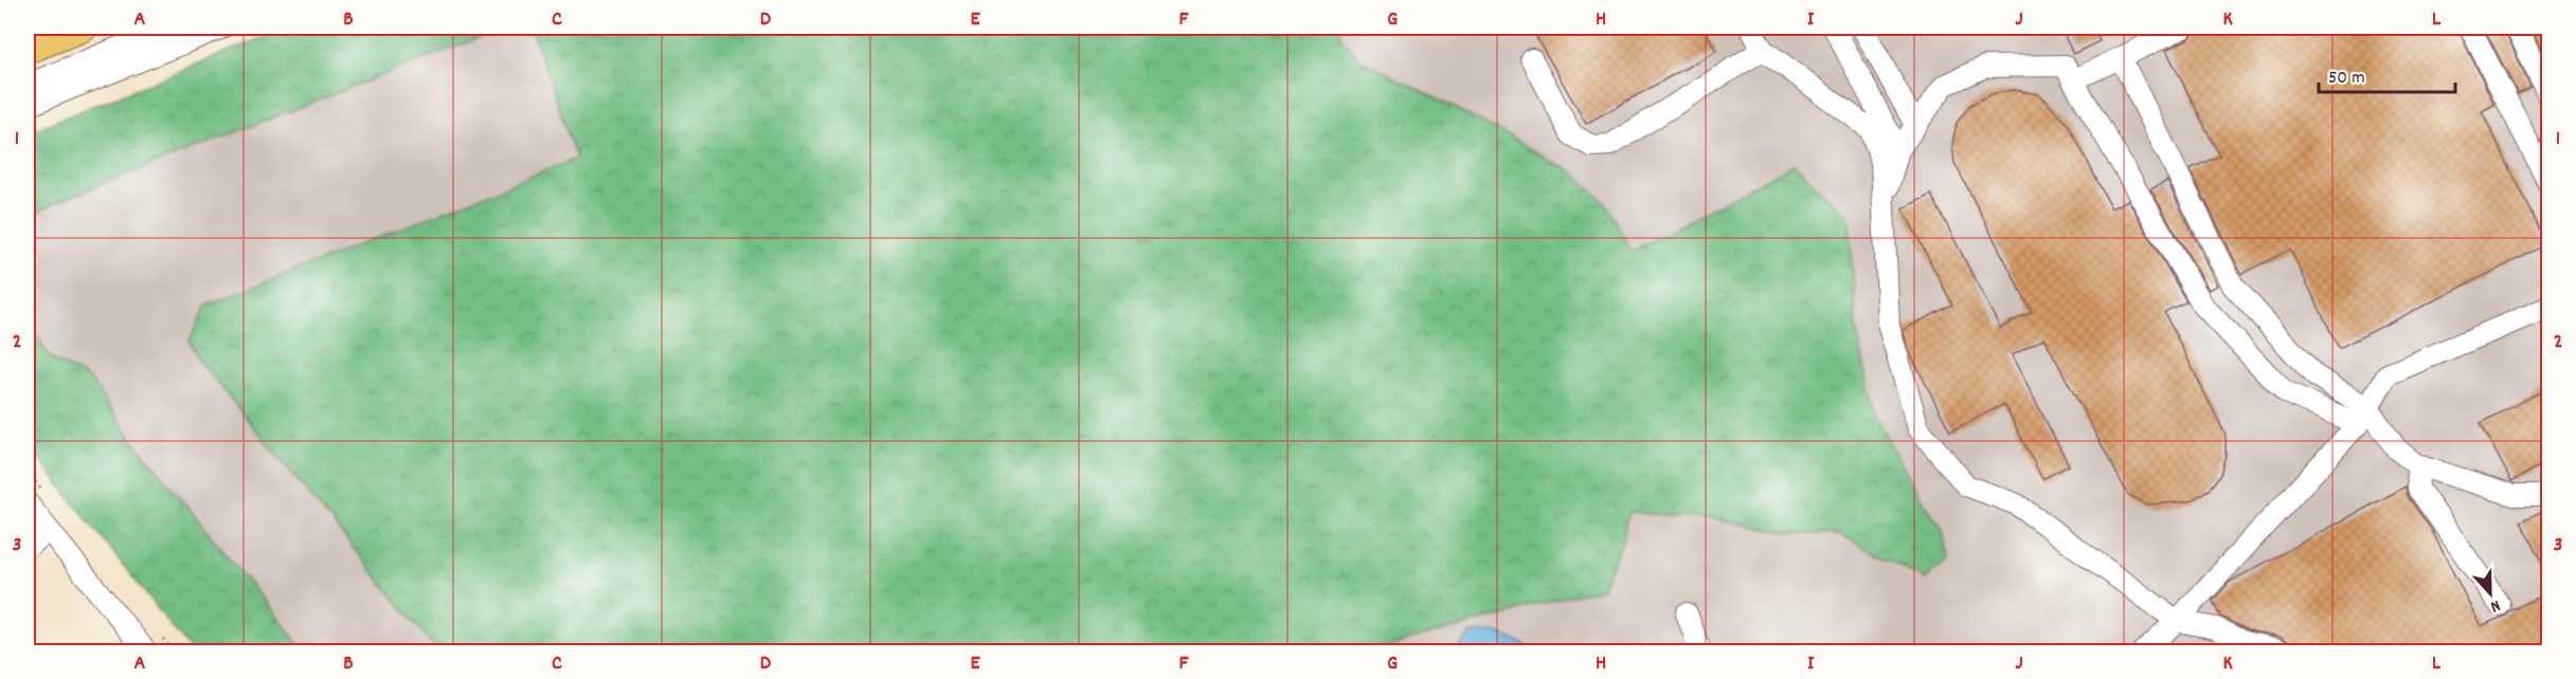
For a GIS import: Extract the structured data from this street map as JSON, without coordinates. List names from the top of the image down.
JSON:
{
  "scale_bar": "50 m",
  "north": "bottom",
  "grid": {
    "columns": [
      "A",
      "B",
      "C",
      "D",
      "E",
      "F",
      "G",
      "H",
      "I",
      "J",
      "K",
      "L"
    ],
    "rows": ["1", "2", "3"]
  }
}
